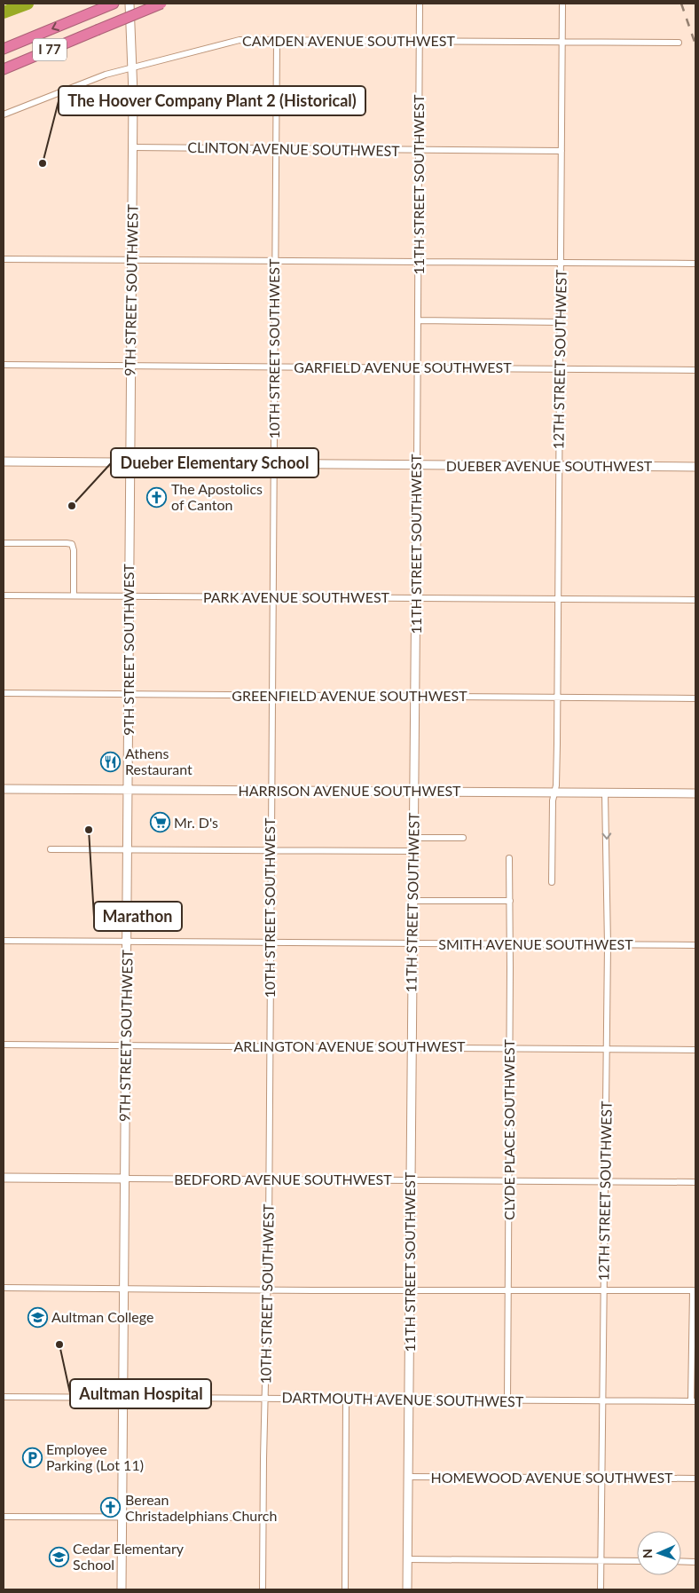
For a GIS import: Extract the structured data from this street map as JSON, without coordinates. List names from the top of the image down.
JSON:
{
  "streets": {
    "highway": ["I 77"],
    "street": [
      "CAMDEN AVENUE SOUTHWEST",
      "CLINTON AVENUE SOUTHWEST",
      "11TH STREET SOUTHWEST",
      "9TH STREET SOUTHWEST",
      "10TH STREET SOUTHWEST",
      "12TH STREET SOUTHWEST",
      "GARFIELD AVENUE SOUTHWEST",
      "DUEBER AVENUE SOUTHWEST",
      "PARK AVENUE SOUTHWEST",
      "GREENFIELD AVENUE SOUTHWEST",
      "HARRISON AVENUE SOUTHWEST",
      "SMITH AVENUE SOUTHWEST",
      "ARLINGTON AVENUE SOUTHWEST",
      "CLYDE PLACE SOUTHWEST",
      "BEDFORD AVENUE SOUTHWEST",
      "DARTMOUTH AVENUE SOUTHWEST",
      "HOMEWOOD AVENUE SOUTHWEST"
    ]
  },
  "crossings": [
    ["CAMDEN AVENUE SOUTHWEST", "11TH STREET SOUTHWEST"],
    ["CAMDEN AVENUE SOUTHWEST", "9TH STREET SOUTHWEST"],
    ["CAMDEN AVENUE SOUTHWEST", "10TH STREET SOUTHWEST"],
    ["CAMDEN AVENUE SOUTHWEST", "12TH STREET SOUTHWEST"],
    ["CLINTON AVENUE SOUTHWEST", "11TH STREET SOUTHWEST"],
    ["CLINTON AVENUE SOUTHWEST", "9TH STREET SOUTHWEST"],
    ["CLINTON AVENUE SOUTHWEST", "10TH STREET SOUTHWEST"],
    ["CLINTON AVENUE SOUTHWEST", "12TH STREET SOUTHWEST"],
    ["11TH STREET SOUTHWEST", "GARFIELD AVENUE SOUTHWEST"],
    ["11TH STREET SOUTHWEST", "DUEBER AVENUE SOUTHWEST"],
    ["11TH STREET SOUTHWEST", "PARK AVENUE SOUTHWEST"],
    ["11TH STREET SOUTHWEST", "GREENFIELD AVENUE SOUTHWEST"],
    ["11TH STREET SOUTHWEST", "HARRISON AVENUE SOUTHWEST"],
    ["11TH STREET SOUTHWEST", "SMITH AVENUE SOUTHWEST"],
    ["11TH STREET SOUTHWEST", "ARLINGTON AVENUE SOUTHWEST"],
    ["11TH STREET SOUTHWEST", "BEDFORD AVENUE SOUTHWEST"],
    ["11TH STREET SOUTHWEST", "DARTMOUTH AVENUE SOUTHWEST"],
    ["11TH STREET SOUTHWEST", "HOMEWOOD AVENUE SOUTHWEST"],
    ["9TH STREET SOUTHWEST", "GARFIELD AVENUE SOUTHWEST"],
    ["9TH STREET SOUTHWEST", "DUEBER AVENUE SOUTHWEST"],
    ["9TH STREET SOUTHWEST", "PARK AVENUE SOUTHWEST"],
    ["9TH STREET SOUTHWEST", "GREENFIELD AVENUE SOUTHWEST"],
    ["9TH STREET SOUTHWEST", "HARRISON AVENUE SOUTHWEST"],
    ["9TH STREET SOUTHWEST", "SMITH AVENUE SOUTHWEST"],
    ["9TH STREET SOUTHWEST", "ARLINGTON AVENUE SOUTHWEST"],
    ["9TH STREET SOUTHWEST", "BEDFORD AVENUE SOUTHWEST"],
    ["9TH STREET SOUTHWEST", "DARTMOUTH AVENUE SOUTHWEST"],
    ["10TH STREET SOUTHWEST", "GARFIELD AVENUE SOUTHWEST"],
    ["10TH STREET SOUTHWEST", "DUEBER AVENUE SOUTHWEST"],
    ["10TH STREET SOUTHWEST", "PARK AVENUE SOUTHWEST"],
    ["10TH STREET SOUTHWEST", "GREENFIELD AVENUE SOUTHWEST"],
    ["10TH STREET SOUTHWEST", "HARRISON AVENUE SOUTHWEST"],
    ["10TH STREET SOUTHWEST", "SMITH AVENUE SOUTHWEST"],
    ["10TH STREET SOUTHWEST", "ARLINGTON AVENUE SOUTHWEST"],
    ["10TH STREET SOUTHWEST", "BEDFORD AVENUE SOUTHWEST"],
    ["10TH STREET SOUTHWEST", "DARTMOUTH AVENUE SOUTHWEST"],
    ["12TH STREET SOUTHWEST", "GARFIELD AVENUE SOUTHWEST"],
    ["12TH STREET SOUTHWEST", "DUEBER AVENUE SOUTHWEST"],
    ["12TH STREET SOUTHWEST", "PARK AVENUE SOUTHWEST"],
    ["12TH STREET SOUTHWEST", "GREENFIELD AVENUE SOUTHWEST"],
    ["12TH STREET SOUTHWEST", "HARRISON AVENUE SOUTHWEST"],
    ["12TH STREET SOUTHWEST", "SMITH AVENUE SOUTHWEST"],
    ["12TH STREET SOUTHWEST", "ARLINGTON AVENUE SOUTHWEST"],
    ["12TH STREET SOUTHWEST", "BEDFORD AVENUE SOUTHWEST"],
    ["12TH STREET SOUTHWEST", "DARTMOUTH AVENUE SOUTHWEST"],
    ["12TH STREET SOUTHWEST", "HOMEWOOD AVENUE SOUTHWEST"],
    ["SMITH AVENUE SOUTHWEST", "CLYDE PLACE SOUTHWEST"],
    ["ARLINGTON AVENUE SOUTHWEST", "CLYDE PLACE SOUTHWEST"],
    ["CLYDE PLACE SOUTHWEST", "BEDFORD AVENUE SOUTHWEST"],
    ["CLYDE PLACE SOUTHWEST", "DARTMOUTH AVENUE SOUTHWEST"]
  ],
  "places": {
    "other": [
      "The Hoover Company Plant 2 (Historical)",
      "Dueber Elementary School",
      "Marathon",
      "Aultman Hospital"
    ],
    "church": ["The Apostolics of Canton", "Berean Christadelphians Church"],
    "restaurant": ["Athens Restaurant"],
    "supermarket": ["Mr. D's"],
    "school or university": ["Aultman College", "Cedar Elementary School"],
    "parking": ["Employee Parking (Lot 11)"]
  },
  "north": "left"
}
